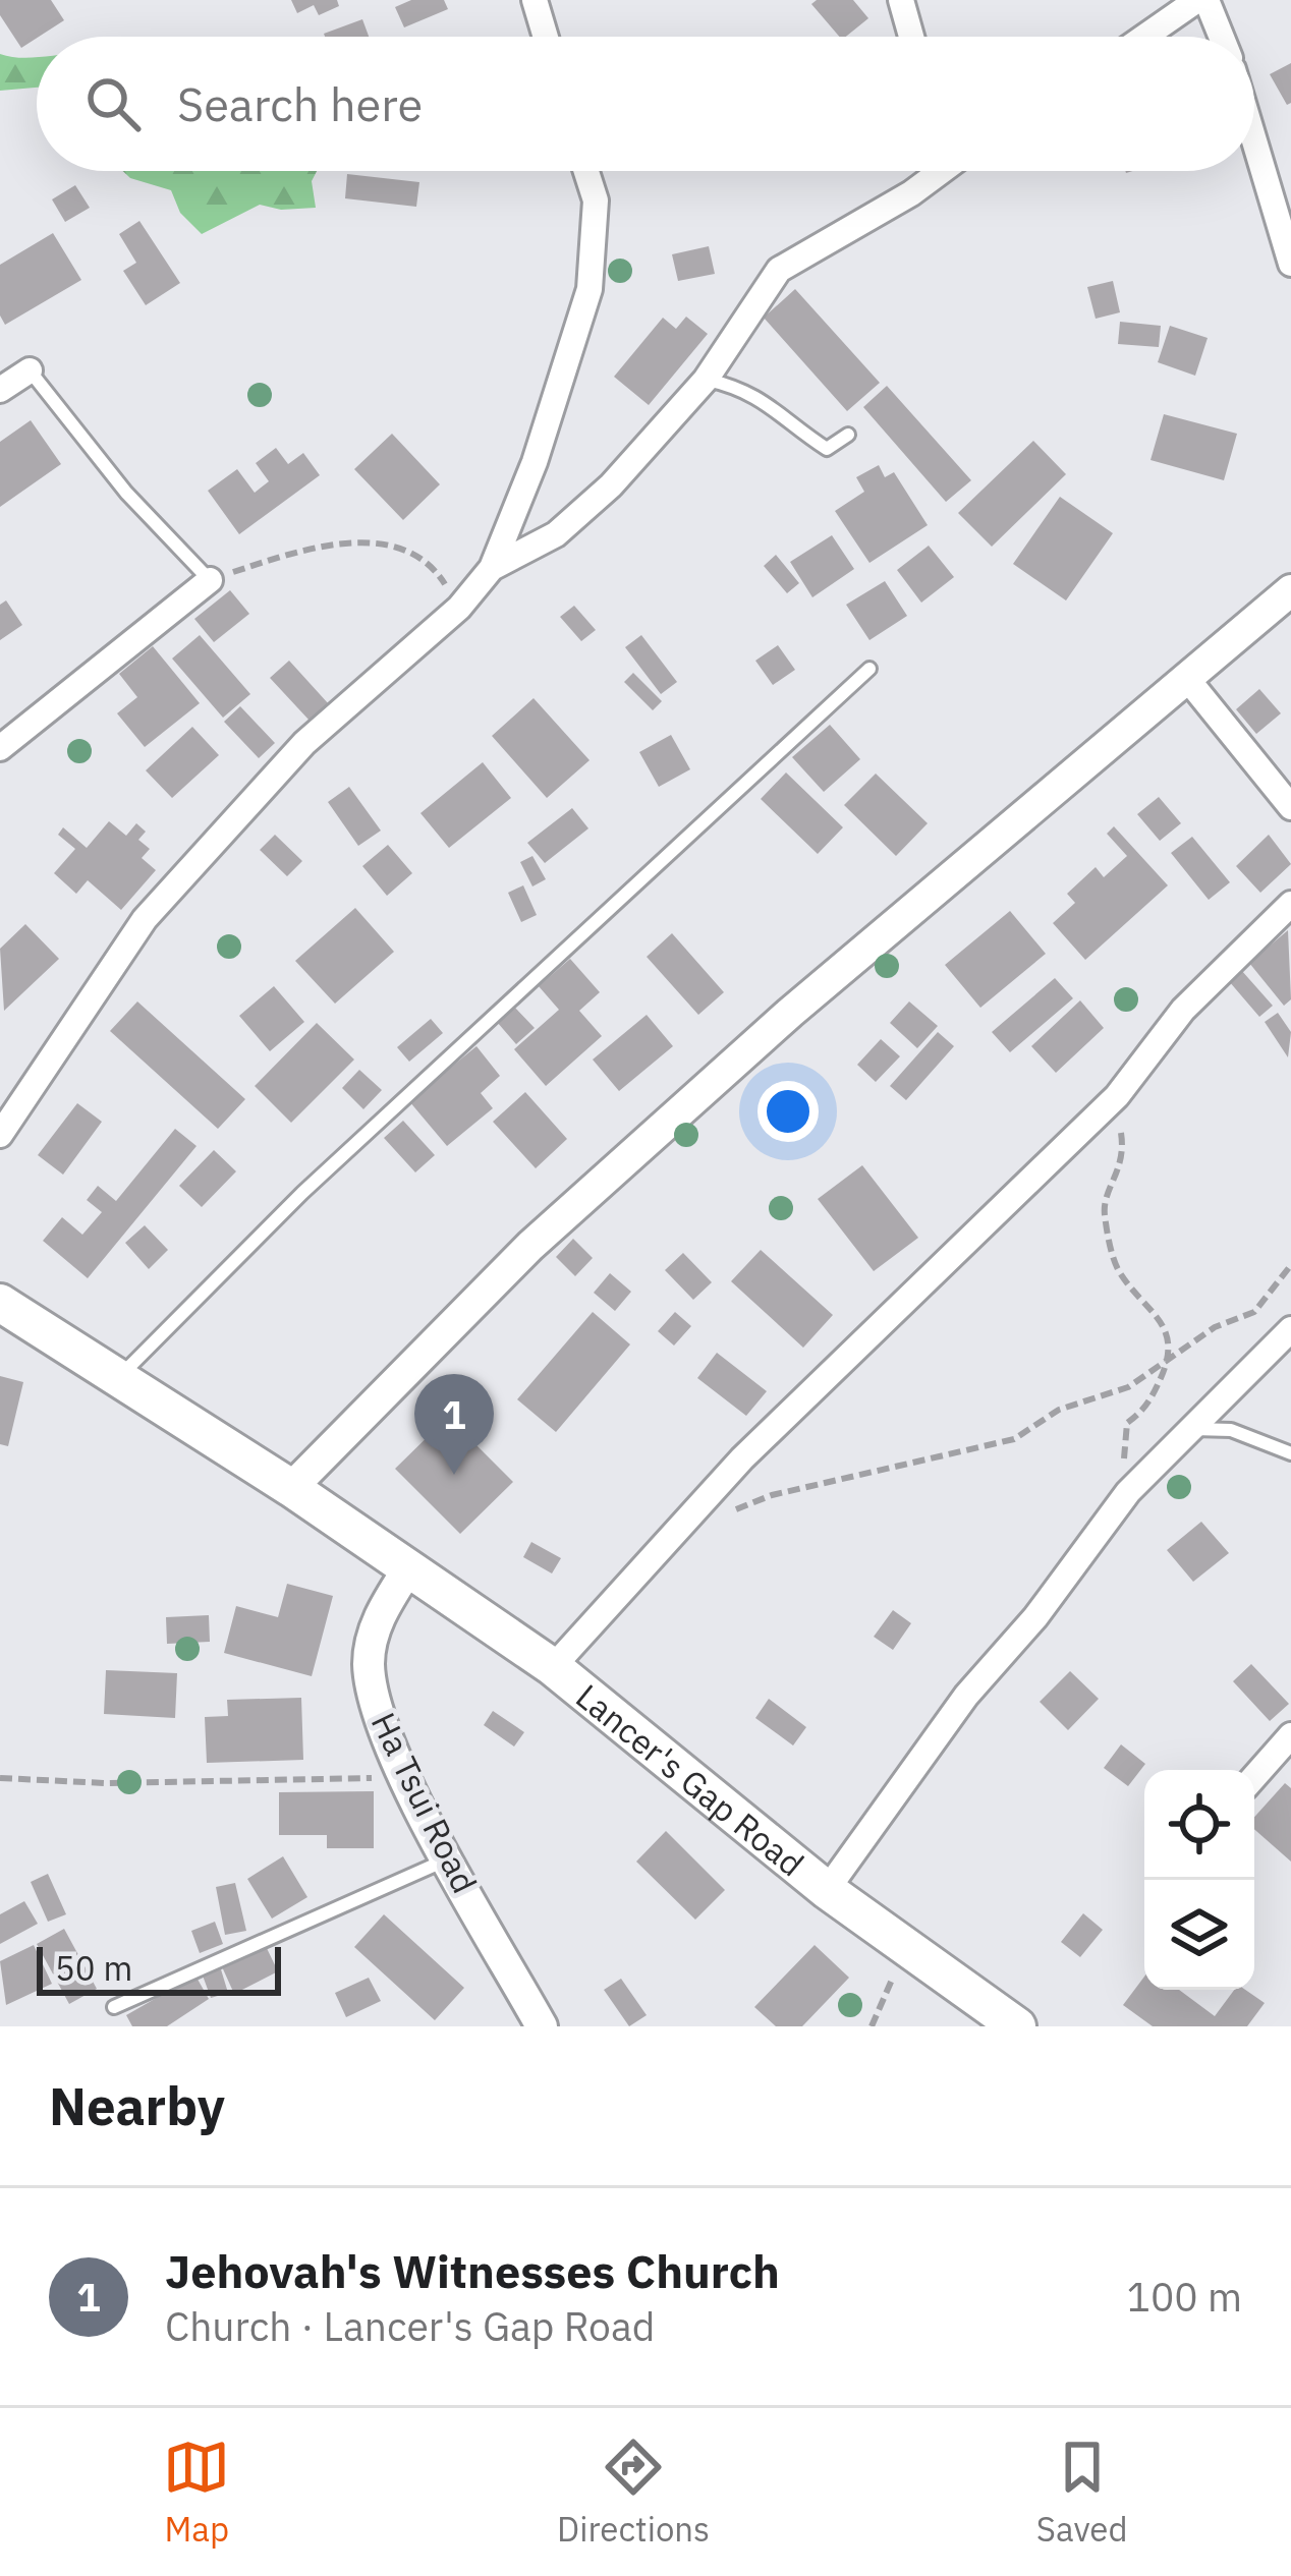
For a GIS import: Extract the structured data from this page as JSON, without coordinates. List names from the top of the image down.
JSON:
{
  "streets": {
    "main road": ["Lancer's Gap Road"],
    "street": ["Ha Tsui Road"]
  },
  "crossings": [
    ["Lancer's Gap Road", "Ha Tsui Road"]
  ],
  "scale_bar": "50 m",
  "page": {
    "search": "Search here",
    "pins": "1",
    "scale": "50 m",
    "heading": "Nearby",
    "list": [
      {
        "mark": "1",
        "name": "Jehovah's Witnesses Church",
        "note": "Church · Lancer's Gap Road",
        "value": "100 m"
      }
    ],
    "nav": ["Map", "Directions", "Saved"]
  }
}
